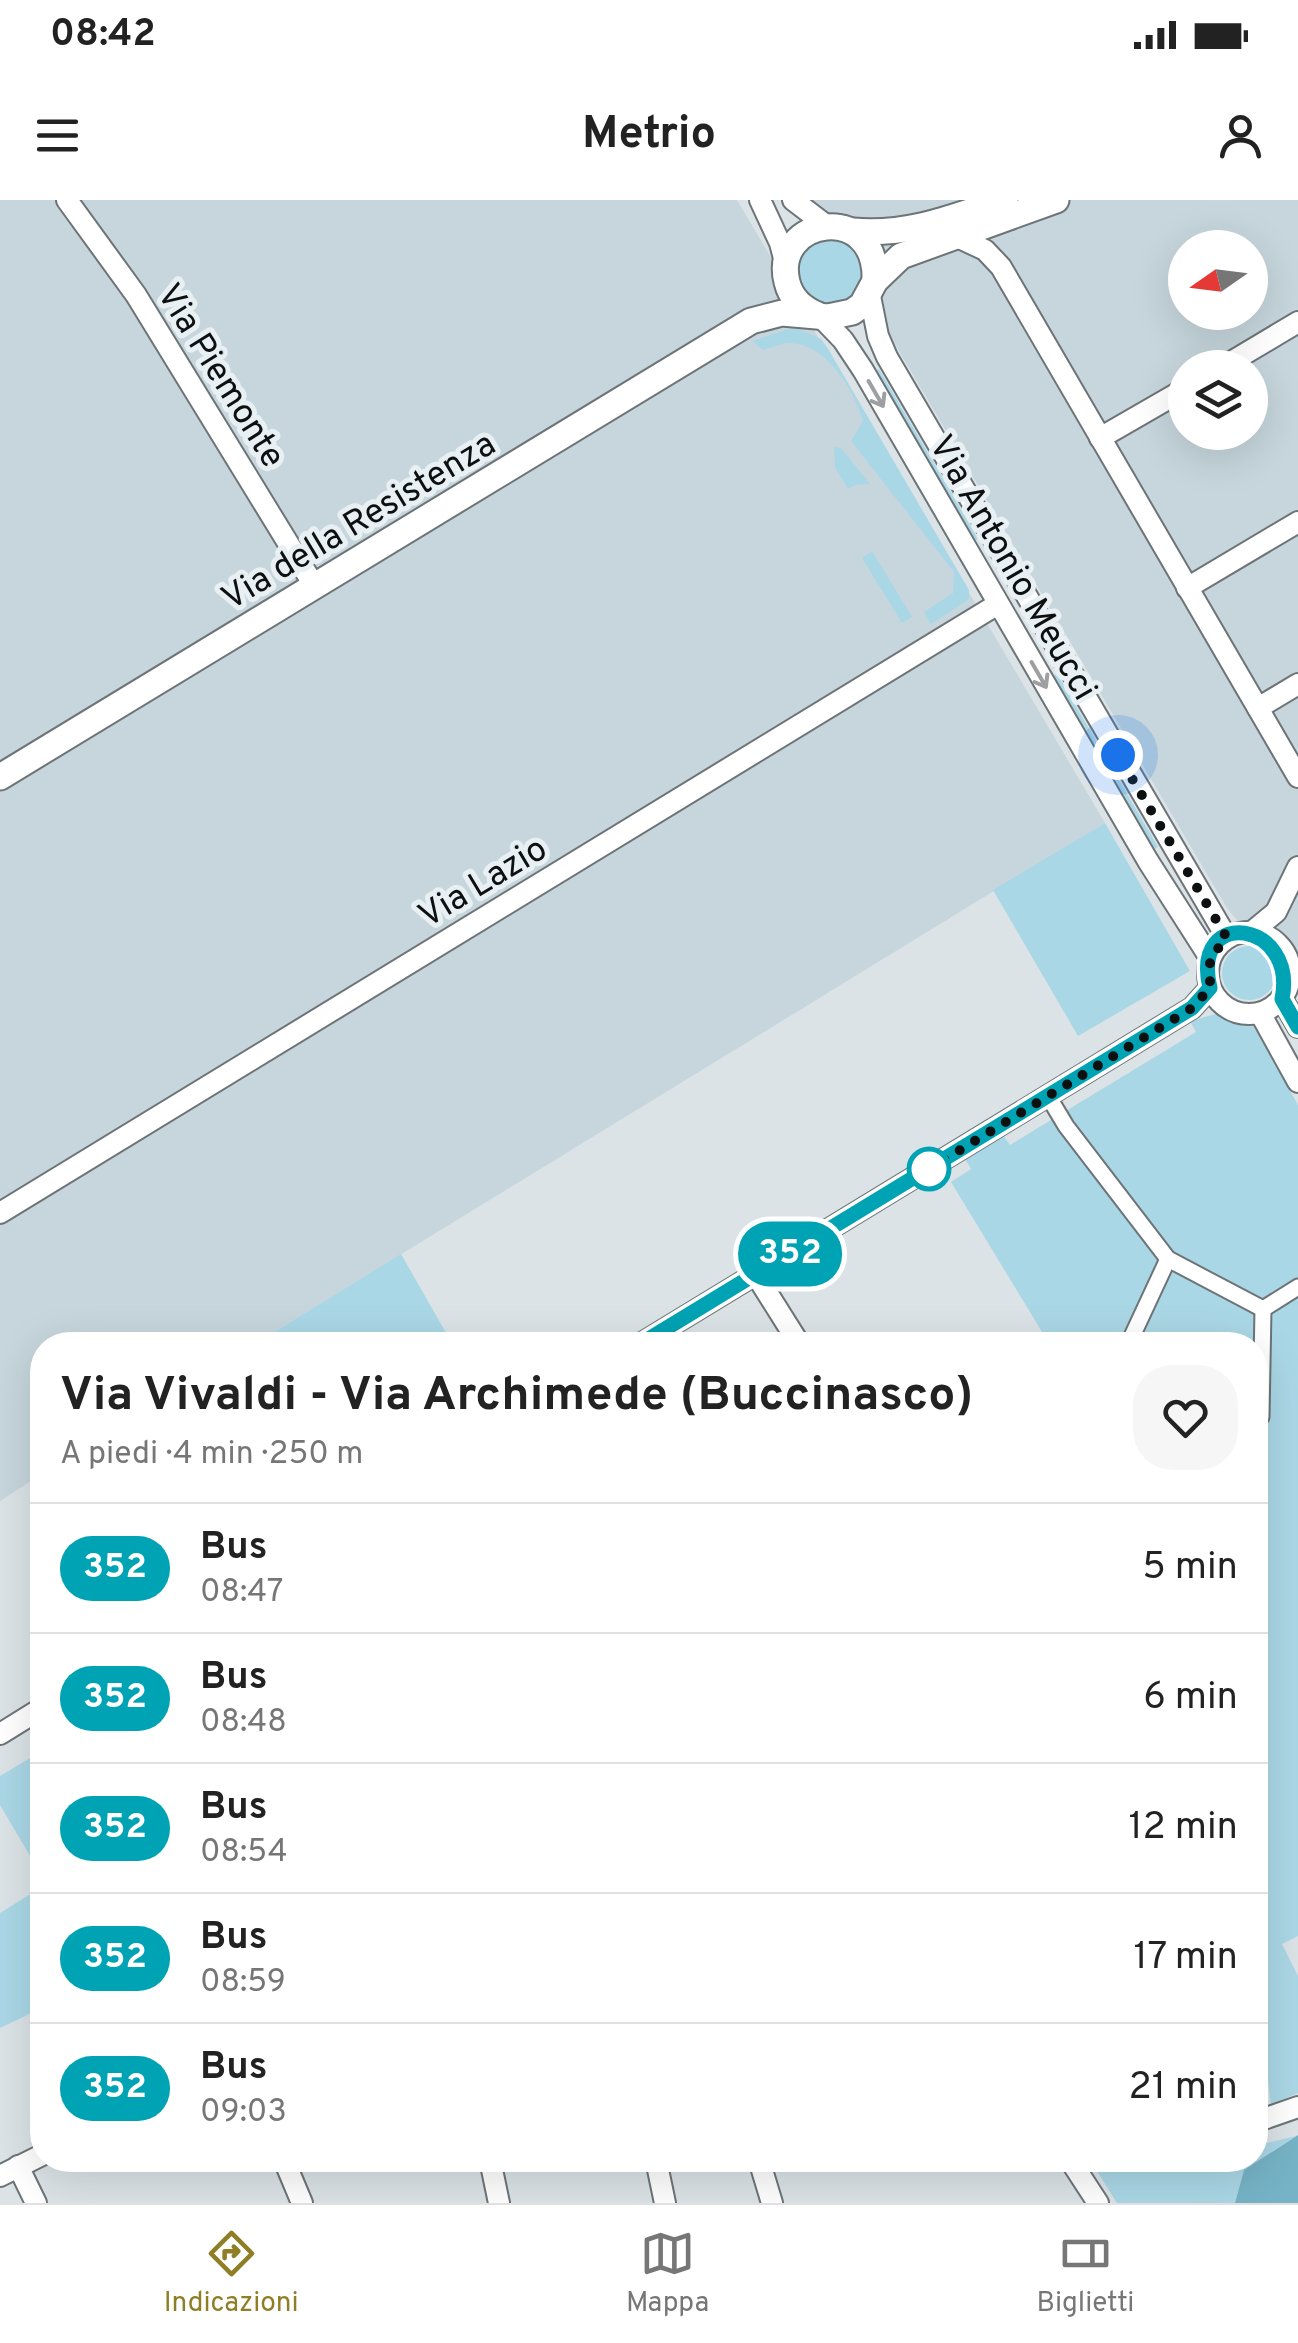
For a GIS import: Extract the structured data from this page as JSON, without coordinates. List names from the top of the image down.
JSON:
{
  "streets": {
    "street": [
      "Via Piemonte",
      "Via della Resistenza",
      "Via Antonio Meucci",
      "Via Lazio"
    ]
  },
  "crossings": [
    ["Via Piemonte", "Via della Resistenza"],
    ["Via della Resistenza", "Via Antonio Meucci"],
    ["Via Antonio Meucci", "Via Lazio"]
  ],
  "lines": ["bus line 352"],
  "north": "left",
  "page": {
    "status": "08:42",
    "header": "Metrio",
    "on_map": "352",
    "heading": ["Via Vivaldi - Via Archimede (Buccinasco)", "A piedi · 4 min · 250 m"],
    "list": [
      {
        "mark": "352",
        "name": "Bus",
        "note": "08:47",
        "value": "5 min"
      },
      {
        "mark": "352",
        "name": "Bus",
        "note": "08:48",
        "value": "6 min"
      },
      {
        "mark": "352",
        "name": "Bus",
        "note": "08:54",
        "value": "12 min"
      },
      {
        "mark": "352",
        "name": "Bus",
        "note": "08:59",
        "value": "17 min"
      },
      {
        "mark": "352",
        "name": "Bus",
        "note": "09:03",
        "value": "21 min"
      }
    ],
    "tabs": ["Indicazioni", "Mappa", "Biglietti"]
  }
}
